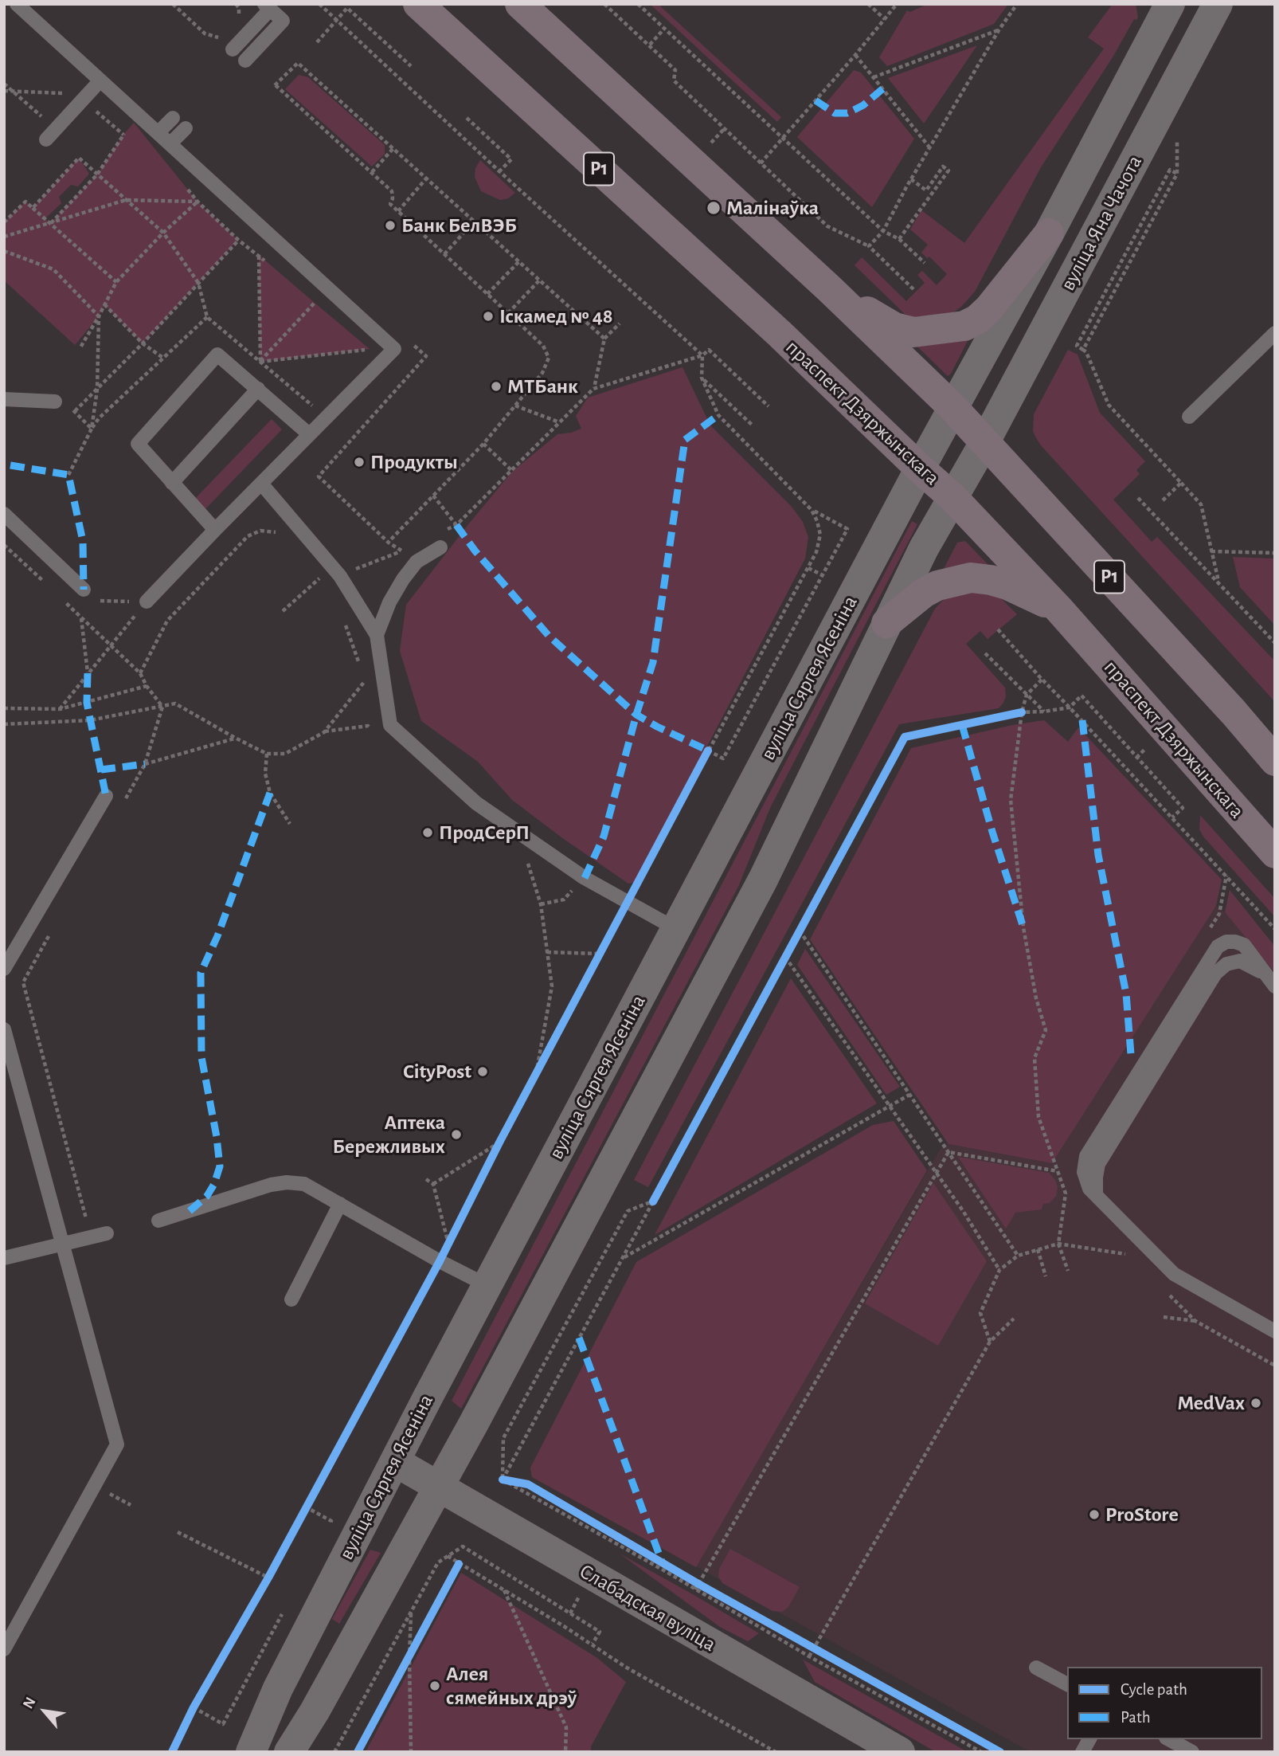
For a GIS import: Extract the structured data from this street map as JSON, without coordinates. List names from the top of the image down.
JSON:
{
  "streets": {
    "main road": [
      "Р1",
      "вуліца Яна Чачота",
      "праспект Дзяржынскага",
      "вуліца Сяргея Ясеніна",
      "Слабадская вуліца"
    ]
  },
  "crossings": [
    ["Р1", "вуліца Яна Чачота"],
    ["Р1", "вуліца Сяргея Ясеніна"],
    ["вуліца Яна Чачота", "вуліца Сяргея Ясеніна"],
    ["праспект Дзяржынскага", "вуліца Сяргея Ясеніна"],
    ["вуліца Сяргея Ясеніна", "Слабадская вуліца"]
  ],
  "places": [
    "Малінаўка",
    "Банк БелВЭБ",
    "Іскамед № 48",
    "МТБанк",
    "Продукты",
    "ПродСерП",
    "CityPost",
    "Аптека Бережливых",
    "MedVax",
    "ProStore",
    "Алея сямейных дрэў"
  ],
  "legend": ["Cycle path", "Path"],
  "north": "top left"
}
